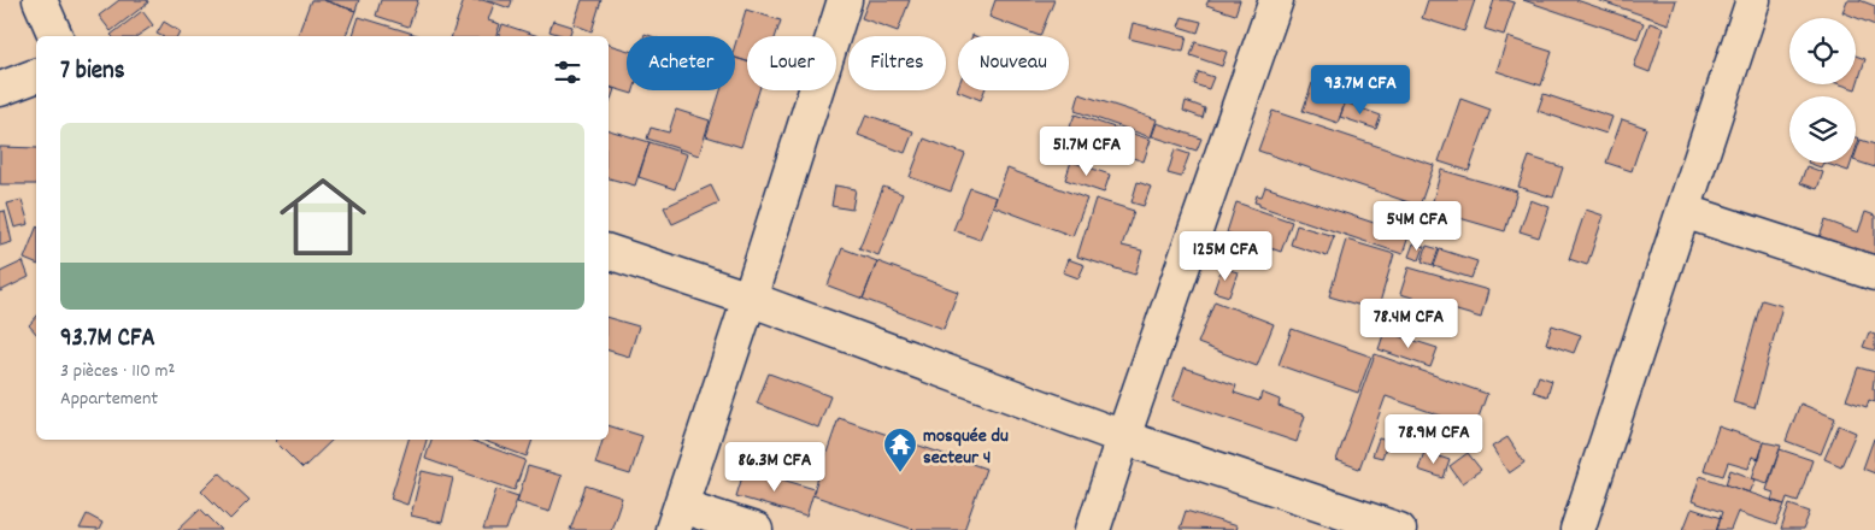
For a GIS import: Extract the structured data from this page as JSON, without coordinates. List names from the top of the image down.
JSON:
{
  "places": {
    "temple": ["mosquée du secteur 4"]
  },
  "page": {
    "chip": [
      "Acheter",
      "Louer",
      "Filtres",
      "Nouveau"
    ],
    "heading": "7 biens",
    "price": [
      "93.7M CFA",
      "51.7M CFA",
      "54M CFA",
      "125M CFA",
      "78.4M CFA",
      "78.9M CFA",
      "86.3M CFA"
    ],
    "list": [
      {
        "name": "93.7M CFA",
        "note": "3 pièces · 110 m² · Appartement"
      }
    ]
  }
}
